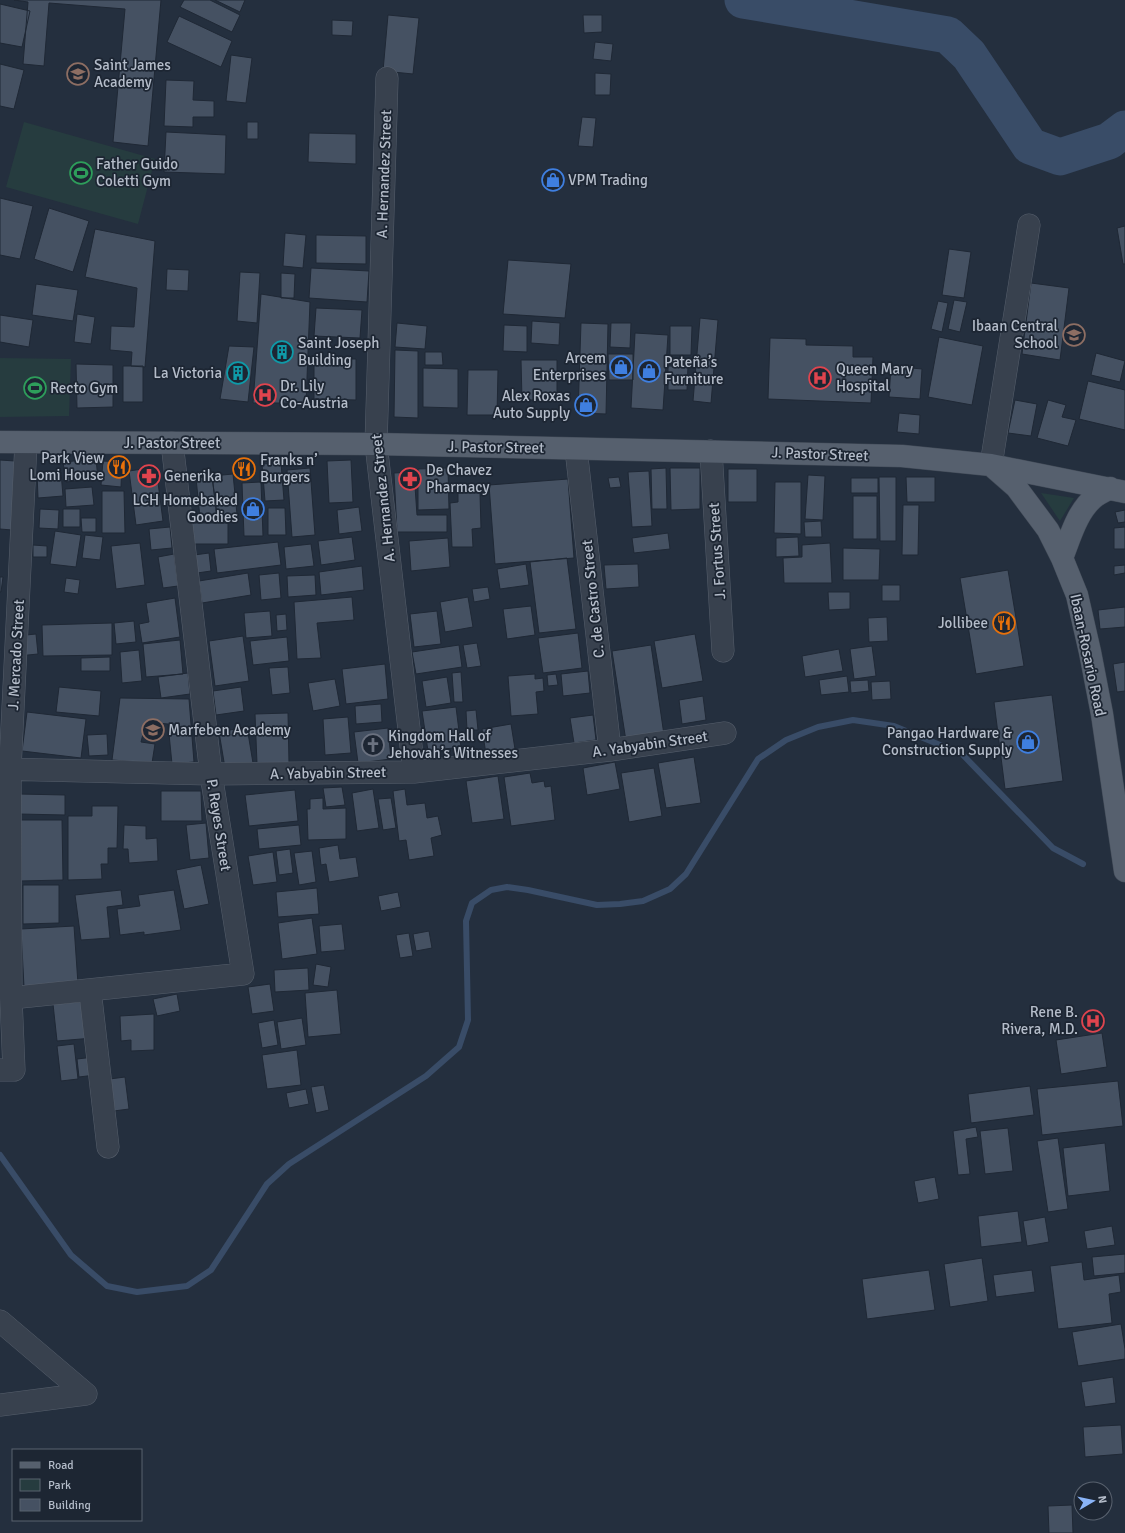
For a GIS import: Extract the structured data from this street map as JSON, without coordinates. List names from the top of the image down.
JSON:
{
  "streets": {
    "main road": ["J. Pastor Street", "Ibaan-Rosario Road"],
    "street": [
      "A. Hernandez Street",
      "J. Fortus Street",
      "C. de Castro Street",
      "J. Mercado Street",
      "A. Yabyabin Street",
      "P. Reyes Street"
    ]
  },
  "crossings": [
    ["A. Hernandez Street", "J. Pastor Street"],
    ["A. Hernandez Street", "A. Yabyabin Street"],
    ["J. Pastor Street", "J. Fortus Street"],
    ["J. Pastor Street", "C. de Castro Street"],
    ["J. Pastor Street", "J. Mercado Street"],
    ["J. Pastor Street", "Ibaan-Rosario Road"],
    ["J. Pastor Street", "P. Reyes Street"],
    ["C. de Castro Street", "A. Yabyabin Street"],
    ["J. Mercado Street", "A. Yabyabin Street"],
    ["J. Mercado Street", "P. Reyes Street"],
    ["A. Yabyabin Street", "P. Reyes Street"]
  ],
  "places": {
    "school or university": ["Saint James Academy", "Ibaan Central School", "Marfeben Academy"],
    "sports": ["Father Guido Coletti Gym", "Recto Gym"],
    "shop": [
      "VPM Trading",
      "Arcem Enterprises",
      "Pateña’s Furniture",
      "Alex Roxas Auto Supply",
      "LCH Homebaked Goodies",
      "Pangao Hardware & Construction Supply"
    ],
    "building": ["Saint Joseph Building", "La Victoria"],
    "hospital": ["Queen Mary Hospital", "Dr. Lily Co-Austria", "Rene B. Rivera, M.D."],
    "restaurant": ["Park View Lomi House", "Franks n’ Burgers", "Jollibee"],
    "pharmacy": ["Generika", "De Chavez Pharmacy"],
    "church": ["Kingdom Hall of Jehovah’s Witnesses"]
  },
  "legend": ["Road", "Park", "Building"],
  "north": "right"
}
